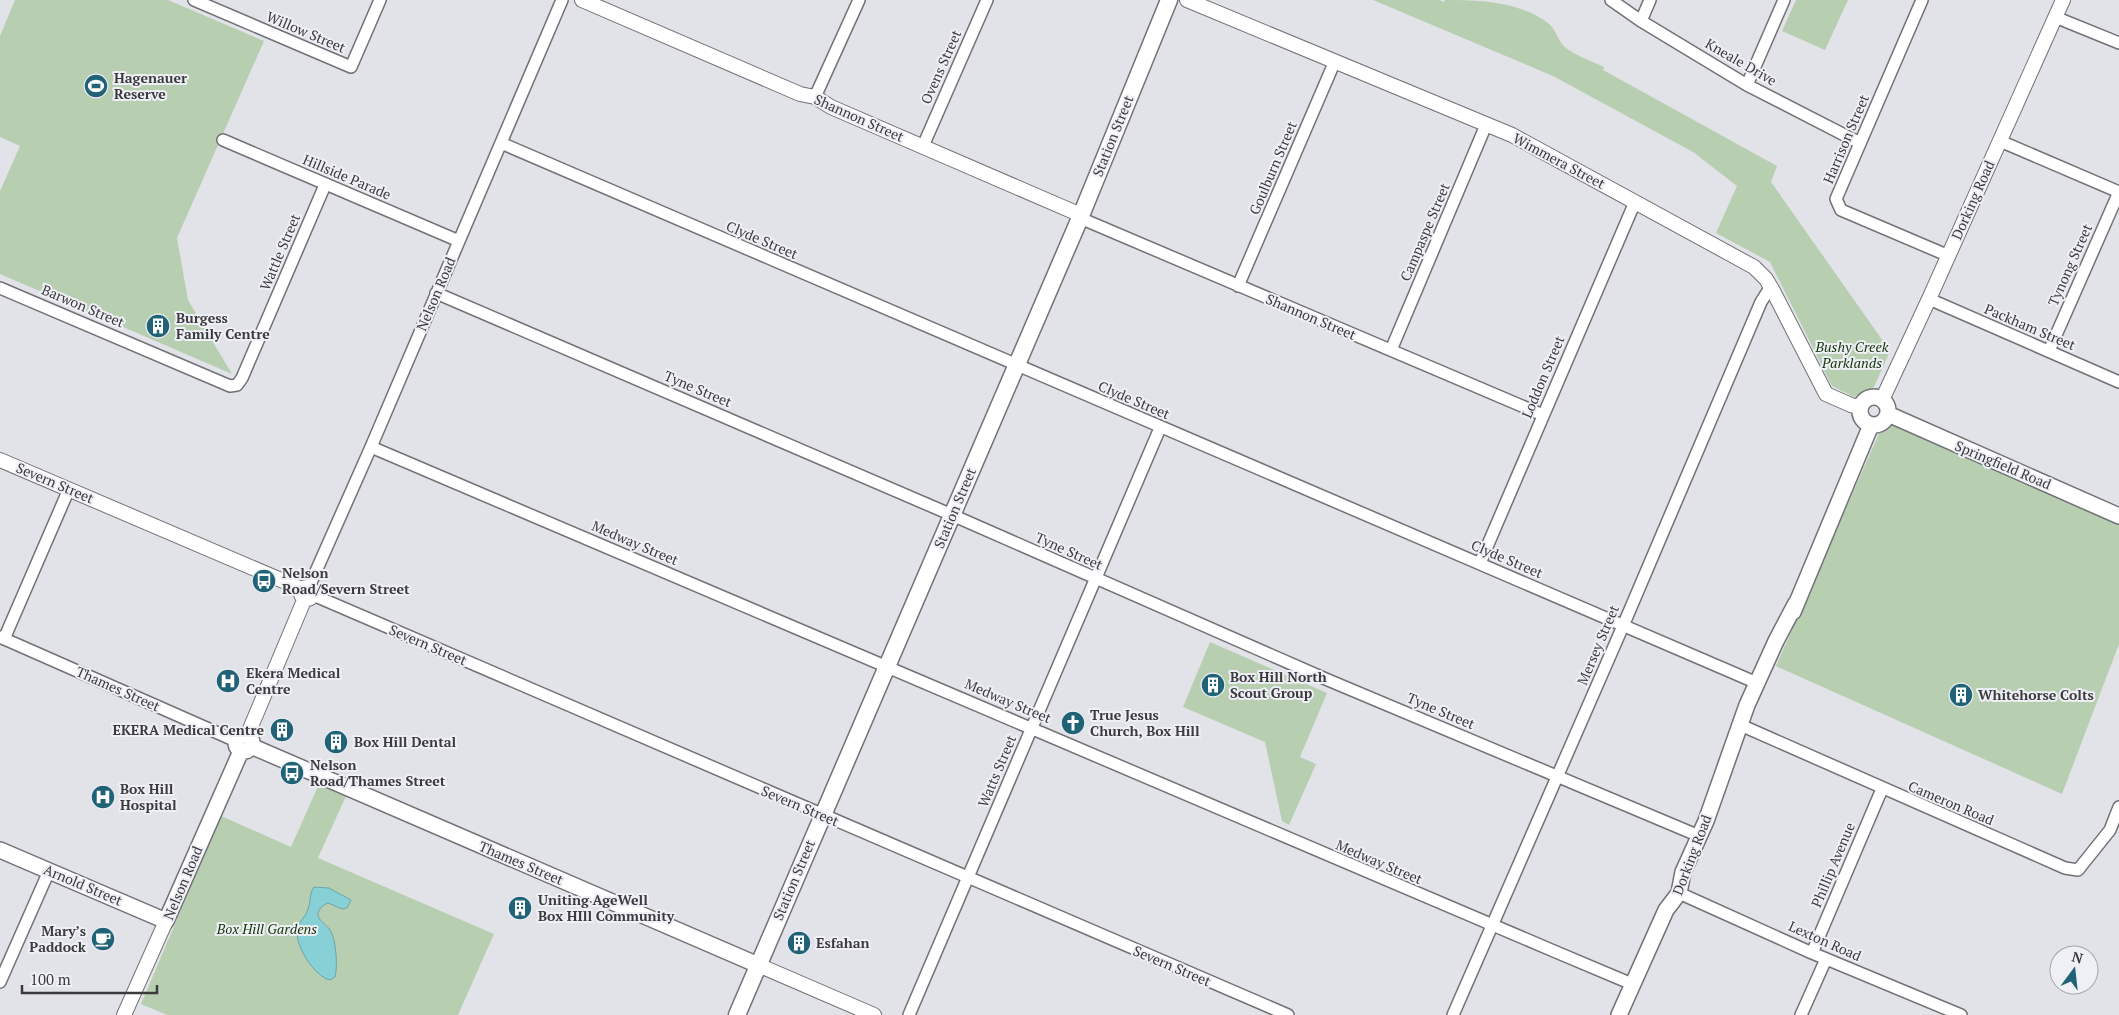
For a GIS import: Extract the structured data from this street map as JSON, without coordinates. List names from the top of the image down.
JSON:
{
  "streets": {
    "main road": [
      "Station Street",
      "Dorking Road",
      "Nelson Road",
      "Springfield Road",
      "Thames Street",
      "Arnold Street"
    ],
    "street": [
      "Willow Street",
      "Kneale Drive",
      "Ovens Street",
      "Shannon Street",
      "Harrison Street",
      "Wimmera Street",
      "Goulburn Street",
      "Hillside Parade",
      "Campaspe Street",
      "Clyde Street",
      "Wattle Street",
      "Tynong Street",
      "Barwon Street",
      "Packham Street",
      "Loddon Street",
      "Tyne Street",
      "Severn Street",
      "Medway Street",
      "Mersey Street",
      "Watts Street",
      "Cameron Road",
      "Phillip Avenue",
      "Lexton Road"
    ]
  },
  "crossings": [
    ["Kneale Drive", "Harrison Street"],
    ["Ovens Street", "Shannon Street"],
    ["Shannon Street", "Station Street"],
    ["Shannon Street", "Goulburn Street"],
    ["Shannon Street", "Campaspe Street"],
    ["Shannon Street", "Loddon Street"],
    ["Station Street", "Clyde Street"],
    ["Station Street", "Tyne Street"],
    ["Station Street", "Severn Street"],
    ["Station Street", "Medway Street"],
    ["Station Street", "Thames Street"],
    ["Harrison Street", "Dorking Road"],
    ["Wimmera Street", "Goulburn Street"],
    ["Wimmera Street", "Dorking Road"],
    ["Wimmera Street", "Campaspe Street"],
    ["Wimmera Street", "Loddon Street"],
    ["Wimmera Street", "Springfield Road"],
    ["Wimmera Street", "Mersey Street"],
    ["Hillside Parade", "Wattle Street"],
    ["Hillside Parade", "Nelson Road"],
    ["Dorking Road", "Clyde Street"],
    ["Dorking Road", "Packham Street"],
    ["Dorking Road", "Tyne Street"],
    ["Dorking Road", "Springfield Road"],
    ["Dorking Road", "Medway Street"],
    ["Dorking Road", "Cameron Road"],
    ["Dorking Road", "Lexton Road"],
    ["Clyde Street", "Nelson Road"],
    ["Clyde Street", "Loddon Street"],
    ["Clyde Street", "Mersey Street"],
    ["Clyde Street", "Watts Street"],
    ["Wattle Street", "Barwon Street"],
    ["Tynong Street", "Packham Street"],
    ["Nelson Road", "Tyne Street"],
    ["Nelson Road", "Severn Street"],
    ["Nelson Road", "Medway Street"],
    ["Nelson Road", "Thames Street"],
    ["Nelson Road", "Arnold Street"],
    ["Tyne Street", "Mersey Street"],
    ["Tyne Street", "Watts Street"],
    ["Severn Street", "Watts Street"],
    ["Medway Street", "Mersey Street"],
    ["Medway Street", "Watts Street"],
    ["Cameron Road", "Phillip Avenue"],
    ["Phillip Avenue", "Lexton Road"]
  ],
  "parks": ["Bushy Creek Parklands", "Box Hill Gardens"],
  "places": {
    "sports": ["Hagenauer Reserve"],
    "building": [
      "Burgess Family Centre",
      "Box Hill North Scout Group",
      "Whitehorse Colts",
      "EKERA Medical Centre",
      "Box Hill Dental",
      "Uniting AgeWell Box HIll Community",
      "Esfahan"
    ],
    "bus stop": ["Nelson Road/Severn Street", "Nelson Road/Thames Street"],
    "hospital": ["Ekera Medical Centre", "Box Hill Hospital"],
    "church": ["True Jesus Church, Box Hill"],
    "cafe": ["Mary’s Paddock"]
  },
  "scale_bar": "100 m",
  "north": "top"
}
